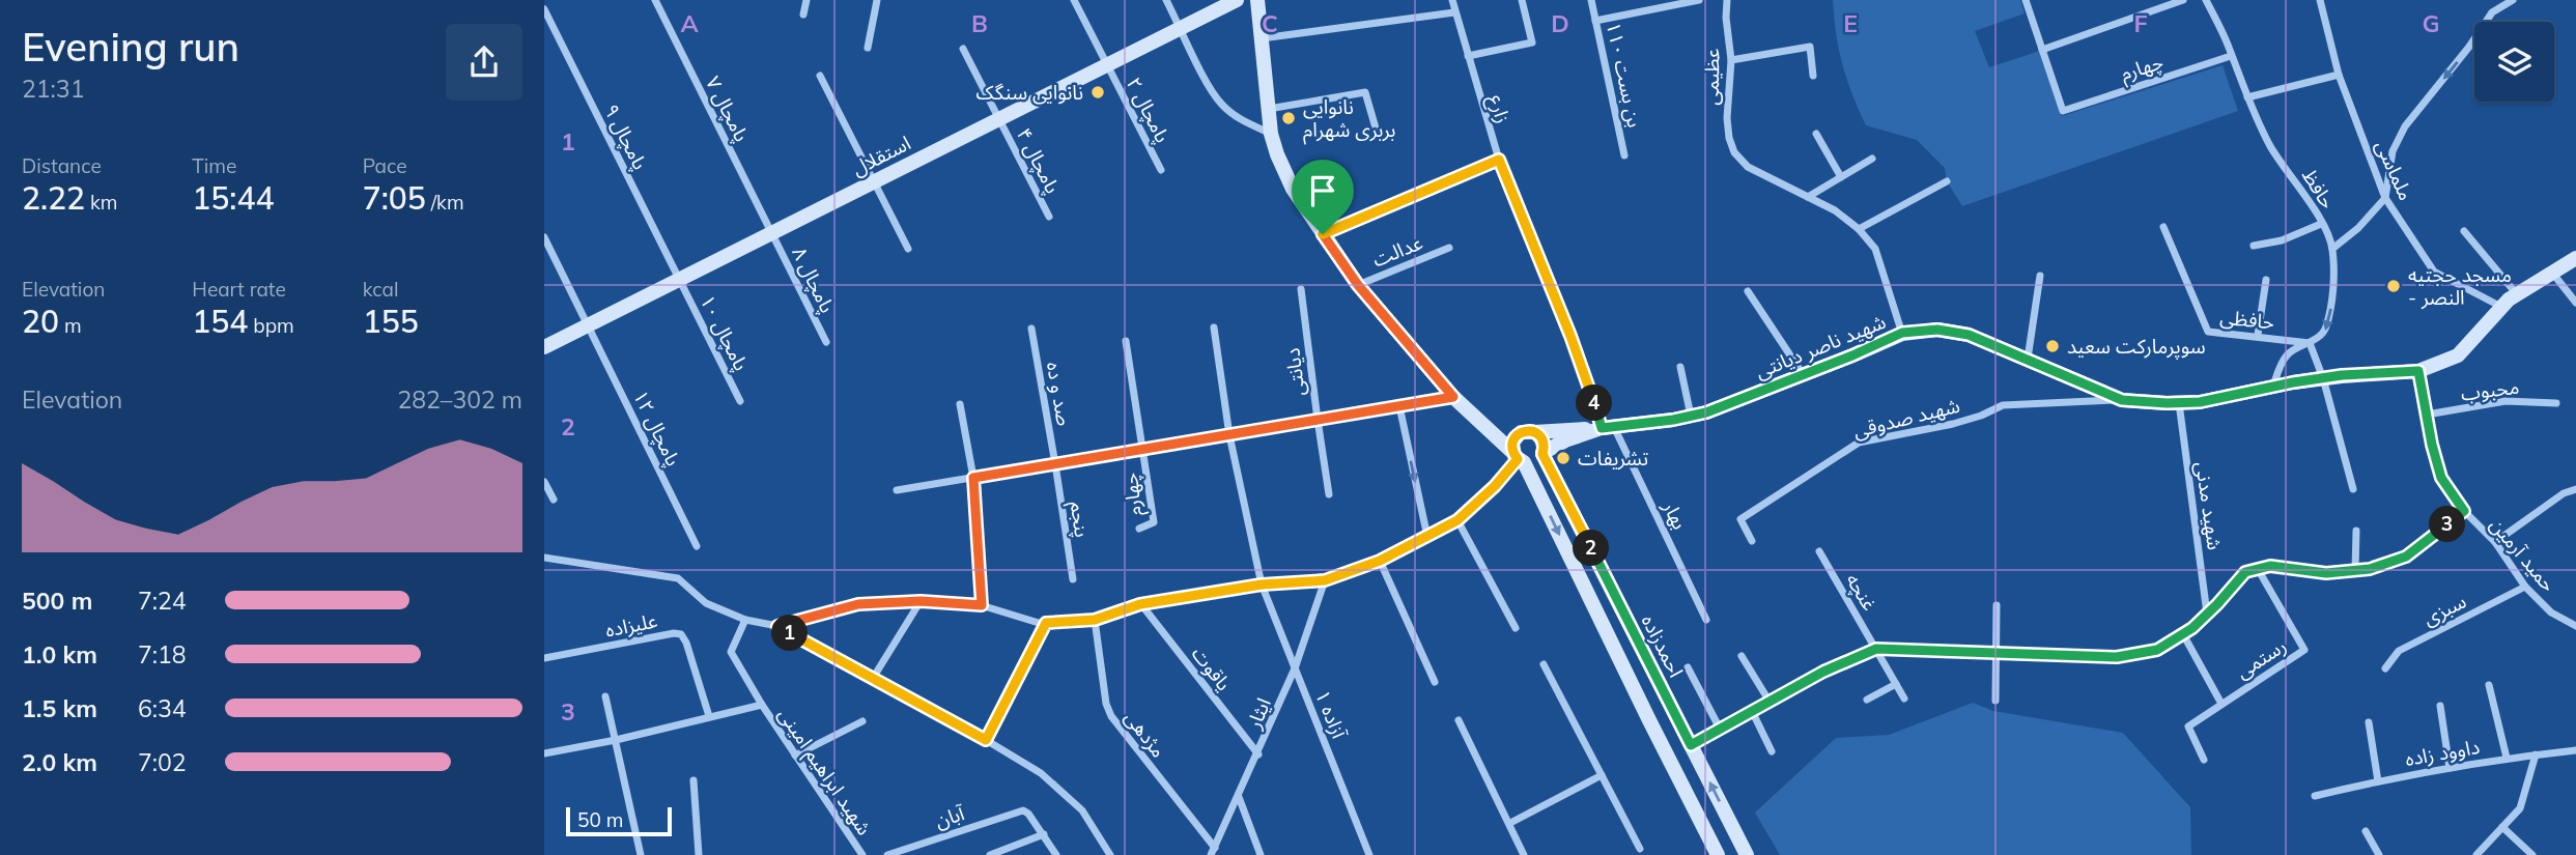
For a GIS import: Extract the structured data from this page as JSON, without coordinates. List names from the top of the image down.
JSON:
{
  "streets": {
    "main road": ["استقلال", "شهید ناصر دیانتی", "احمدزاده"],
    "street": [
      "چهارم",
      "بن بست ۱۱۰",
      "عظیمی",
      "پامچال ۷",
      "زارع",
      "پامچال ۲",
      "پامچال ۹",
      "پامچال ۴",
      "ملماسی",
      "حافظ",
      "عدالت",
      "پامچال ۸",
      "حافظی",
      "پامچال ۱۰",
      "دیانتی",
      "محبوب",
      "صد و ده",
      "شهید صدوقی",
      "پامچال ۱۲",
      "شهید مدنی",
      "بهار",
      "پنجم",
      "حمید آرمین",
      "غنچه",
      "سبزی",
      "علیزاده",
      "رستمی",
      "یاقوت",
      "ایثار",
      "آزاده ۱",
      "مژدهی",
      "داوود زاده",
      "شهید ابراهیم امینی",
      "آبان"
    ]
  },
  "crossings": [
    ["چهارم", "حافظ"],
    ["پامچال ۷", "استقلال"],
    ["پامچال ۷", "پامچال ۸"],
    ["زارع", "شهید ناصر دیانتی"],
    ["زارع", "بهار"],
    ["پامچال ۲", "استقلال"],
    ["پامچال ۹", "استقلال"],
    ["پامچال ۹", "پامچال ۱۰"],
    ["استقلال", "پامچال ۴"],
    ["استقلال", "پامچال ۸"],
    ["استقلال", "پامچال ۱۰"],
    ["استقلال", "پامچال ۱۲"],
    ["ملماسی", "شهید ناصر دیانتی"],
    ["حافظ", "حافظی"],
    ["حافظ", "شهید ناصر دیانتی"],
    ["عدالت", "شهید ناصر دیانتی"],
    ["شهید ناصر دیانتی", "شهید صدوقی"],
    ["شهید ناصر دیانتی", "شهید مدنی"],
    ["شهید ناصر دیانتی", "بهار"],
    ["شهید ناصر دیانتی", "حمید آرمین"],
    ["شهید ناصر دیانتی", "احمدزاده"],
    ["محبوب", "حمید آرمین"],
    ["صد و ده", "پنجم"],
    ["حمید آرمین", "سبزی"],
    ["یاقوت", "ایثار"],
    ["ایثار", "آزاده ۱"],
    ["ایثار", "مژدهی"]
  ],
  "places": [
    "نانوایی سنگک",
    "نانوایی بربری شهرام",
    "مسجد حجتیه - النصر",
    "سوپرمارکت سعید",
    "تشریفات"
  ],
  "scale_bar": "50 m",
  "page": {
    "heading": ["Evening run", "21:31"],
    "stats": [
      ["Distance", "2.22 km"],
      ["Time", "15:44"],
      ["Pace", "7:05 /km"],
      ["Elevation", "20 m"],
      ["Heart rate", "154 bpm"],
      ["kcal", "155"]
    ],
    "chart": ["Elevation", "282–302 m"],
    "pins": [
      "4",
      "3",
      "2",
      "1"
    ],
    "list": [
      {
        "name": "500 m",
        "note": "7:24"
      },
      {
        "name": "1.0 km",
        "note": "7:18"
      },
      {
        "name": "1.5 km",
        "note": "6:34"
      },
      {
        "name": "2.0 km",
        "note": "7:02"
      }
    ],
    "scale": "50 m"
  },
  "grid": {
    "columns": [
      "A",
      "B",
      "C",
      "D",
      "E",
      "F",
      "G"
    ],
    "rows": ["1", "2", "3"]
  }
}
